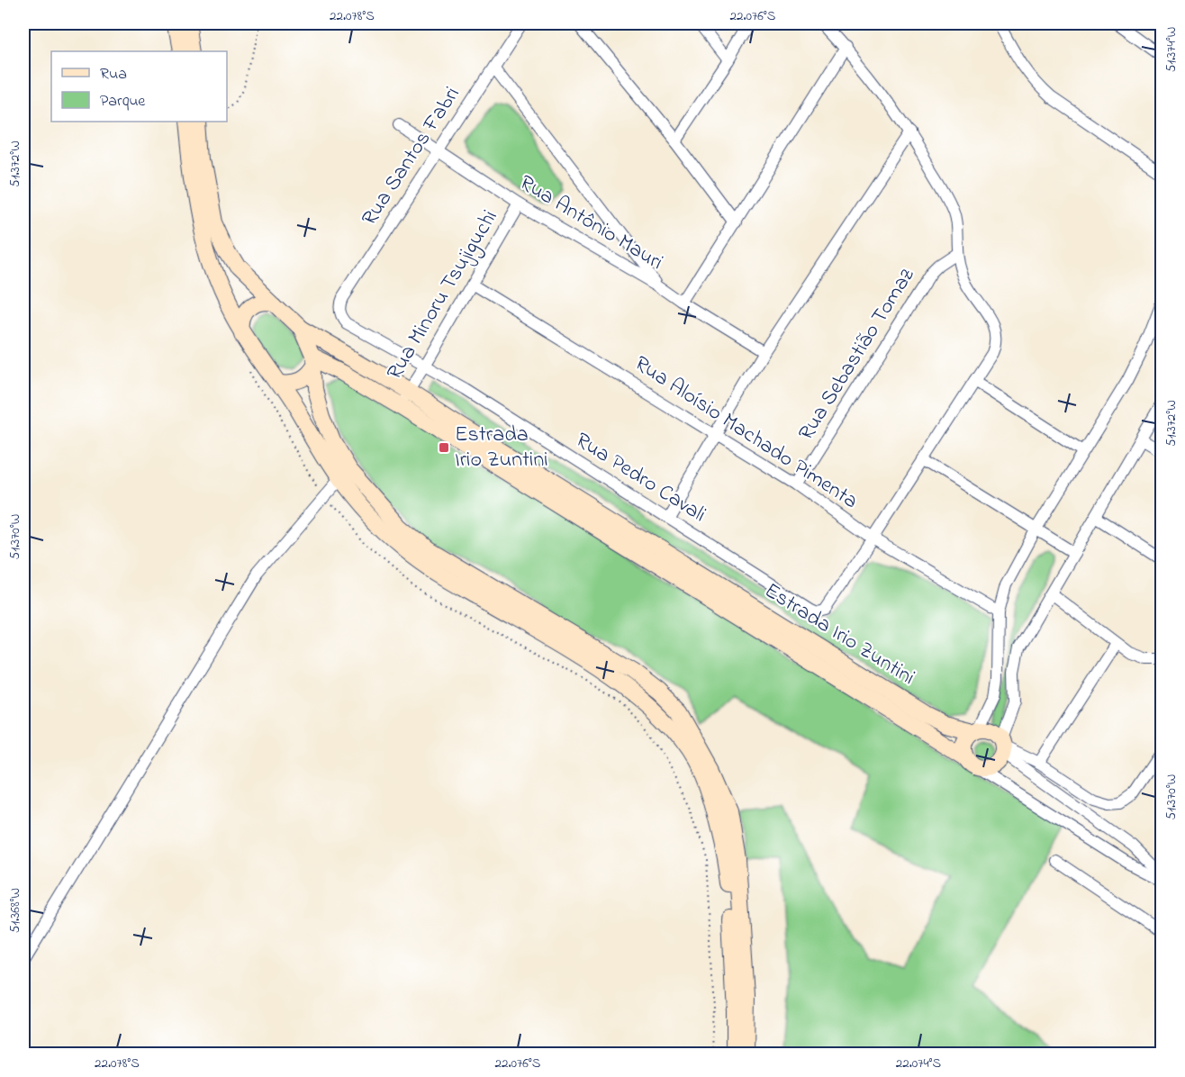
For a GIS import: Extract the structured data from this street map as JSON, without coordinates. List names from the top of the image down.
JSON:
{
  "streets": {
    "main road": ["Estrada Irio Zuntini"],
    "street": [
      "Rua Santos Fabri",
      "Rua Antônio Mauri",
      "Rua Minoru Tsujiguchi",
      "Rua Sebastião Tomaz",
      "Rua Aloísio Machado Pimenta",
      "Rua Pedro Cavali"
    ]
  },
  "crossings": [
    ["Rua Santos Fabri", "Rua Antônio Mauri"],
    ["Rua Santos Fabri", "Rua Pedro Cavali"],
    ["Rua Antônio Mauri", "Rua Minoru Tsujiguchi"],
    ["Rua Minoru Tsujiguchi", "Rua Aloísio Machado Pimenta"],
    ["Rua Minoru Tsujiguchi", "Rua Pedro Cavali"],
    ["Rua Minoru Tsujiguchi", "Estrada Irio Zuntini"],
    ["Rua Sebastião Tomaz", "Rua Aloísio Machado Pimenta"],
    ["Rua Aloísio Machado Pimenta", "Rua Pedro Cavali"]
  ],
  "places": {
    "transit": ["Estrada Irio Zuntini"]
  },
  "legend": ["Rua", "Parque"],
  "coordinates": [
    "22.078°S",
    "22.076°S",
    "51.374°W",
    "51.372°W",
    "51.370°W",
    "51.368°W",
    "22.074°S"
  ]
}
